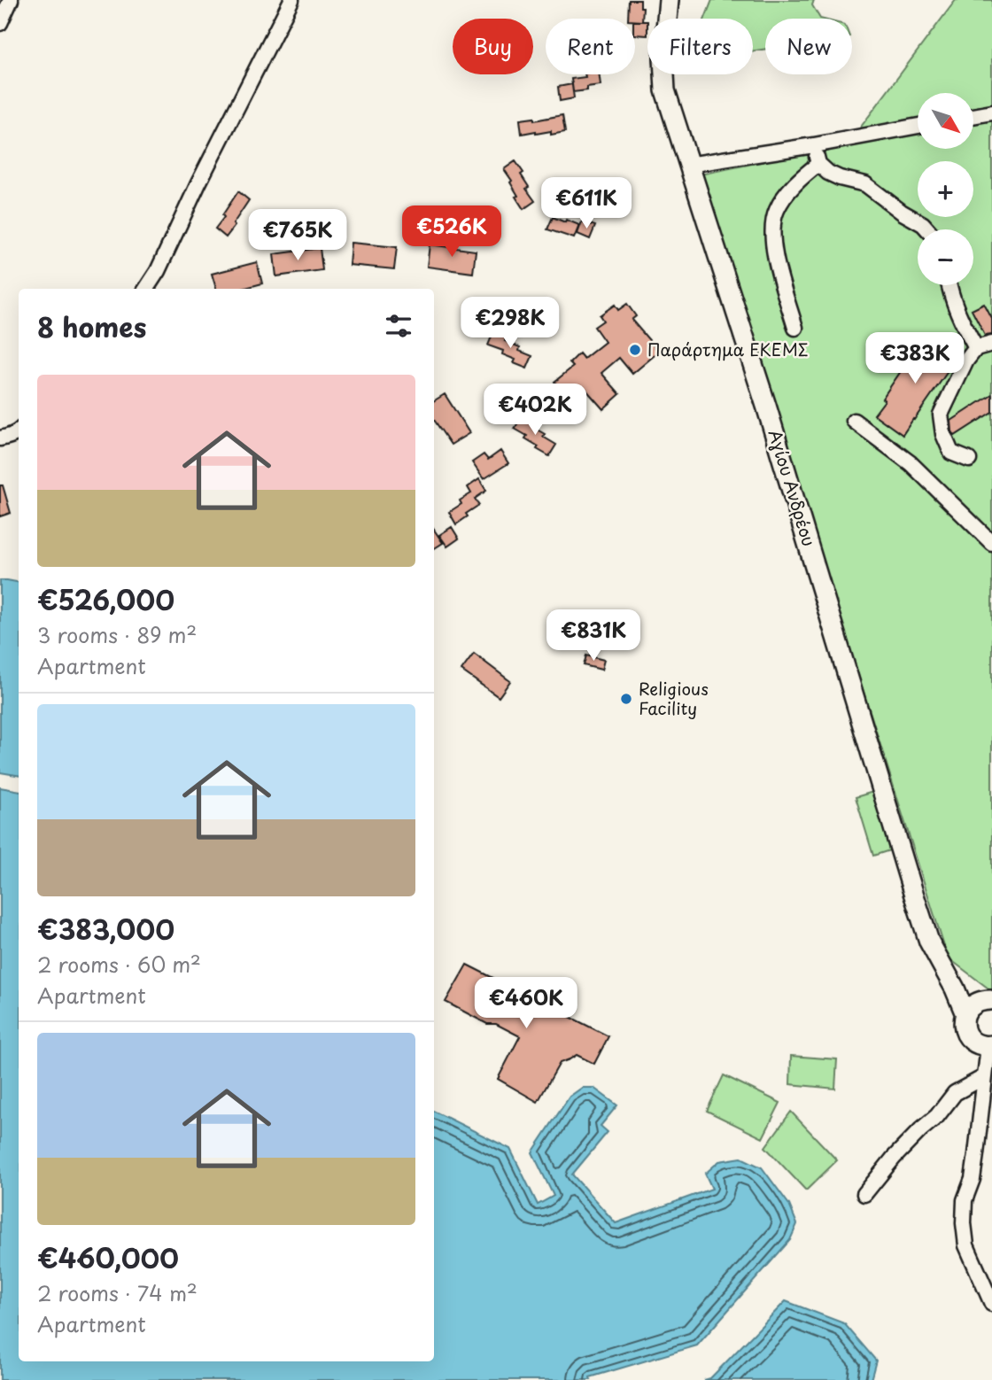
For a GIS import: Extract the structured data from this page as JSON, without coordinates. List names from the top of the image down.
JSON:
{
  "streets": {
    "main road": ["Αγίου Ανδρέου"]
  },
  "places": ["Παράρτημα ΕΚΕΜΣ", "Religious Facility"],
  "north": "bottom right",
  "page": {
    "chip": [
      "Buy",
      "Rent",
      "Filters",
      "New"
    ],
    "map_buttons": ["+", "−"],
    "price": [
      "€611K",
      "€526K",
      "€765K",
      "€298K",
      "€383K",
      "€402K",
      "€831K",
      "€460K"
    ],
    "heading": "8 homes",
    "list": [
      {
        "name": "€526,000",
        "note": "3 rooms · 89 m² · Apartment"
      },
      {
        "name": "€383,000",
        "note": "2 rooms · 60 m² · Apartment"
      },
      {
        "name": "€460,000",
        "note": "2 rooms · 74 m² · Apartment"
      }
    ]
  }
}
